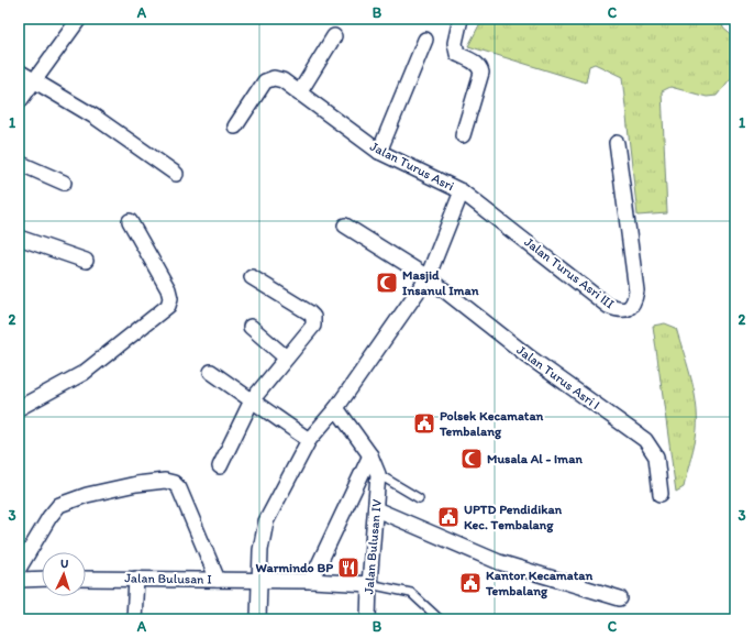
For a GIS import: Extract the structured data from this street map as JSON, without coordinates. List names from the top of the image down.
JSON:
{
  "streets": {
    "street": [
      "Jalan Turus Asri",
      "Jalan Turus Asri III",
      "Jalan Turus Asri I",
      "Jalan Bulusan IV",
      "Jalan Bulusan I"
    ]
  },
  "crossings": [
    ["Jalan Turus Asri", "Jalan Turus Asri III"],
    ["Jalan Turus Asri", "Jalan Turus Asri I"],
    ["Jalan Bulusan IV", "Jalan Bulusan I"]
  ],
  "places": {
    "mosque": ["Masjid Insanul Iman", "Musala Al - Iman"],
    "public building": ["Polsek Kecamatan Tembalang", "UPTD Pendidikan Kec. Tembalang", "Kantor Kecamatan Tembalang"],
    "restaurant": ["Warmindo BP"]
  },
  "north": "top",
  "grid": {
    "columns": ["A", "B", "C"],
    "rows": ["1", "2", "3"]
  }
}
